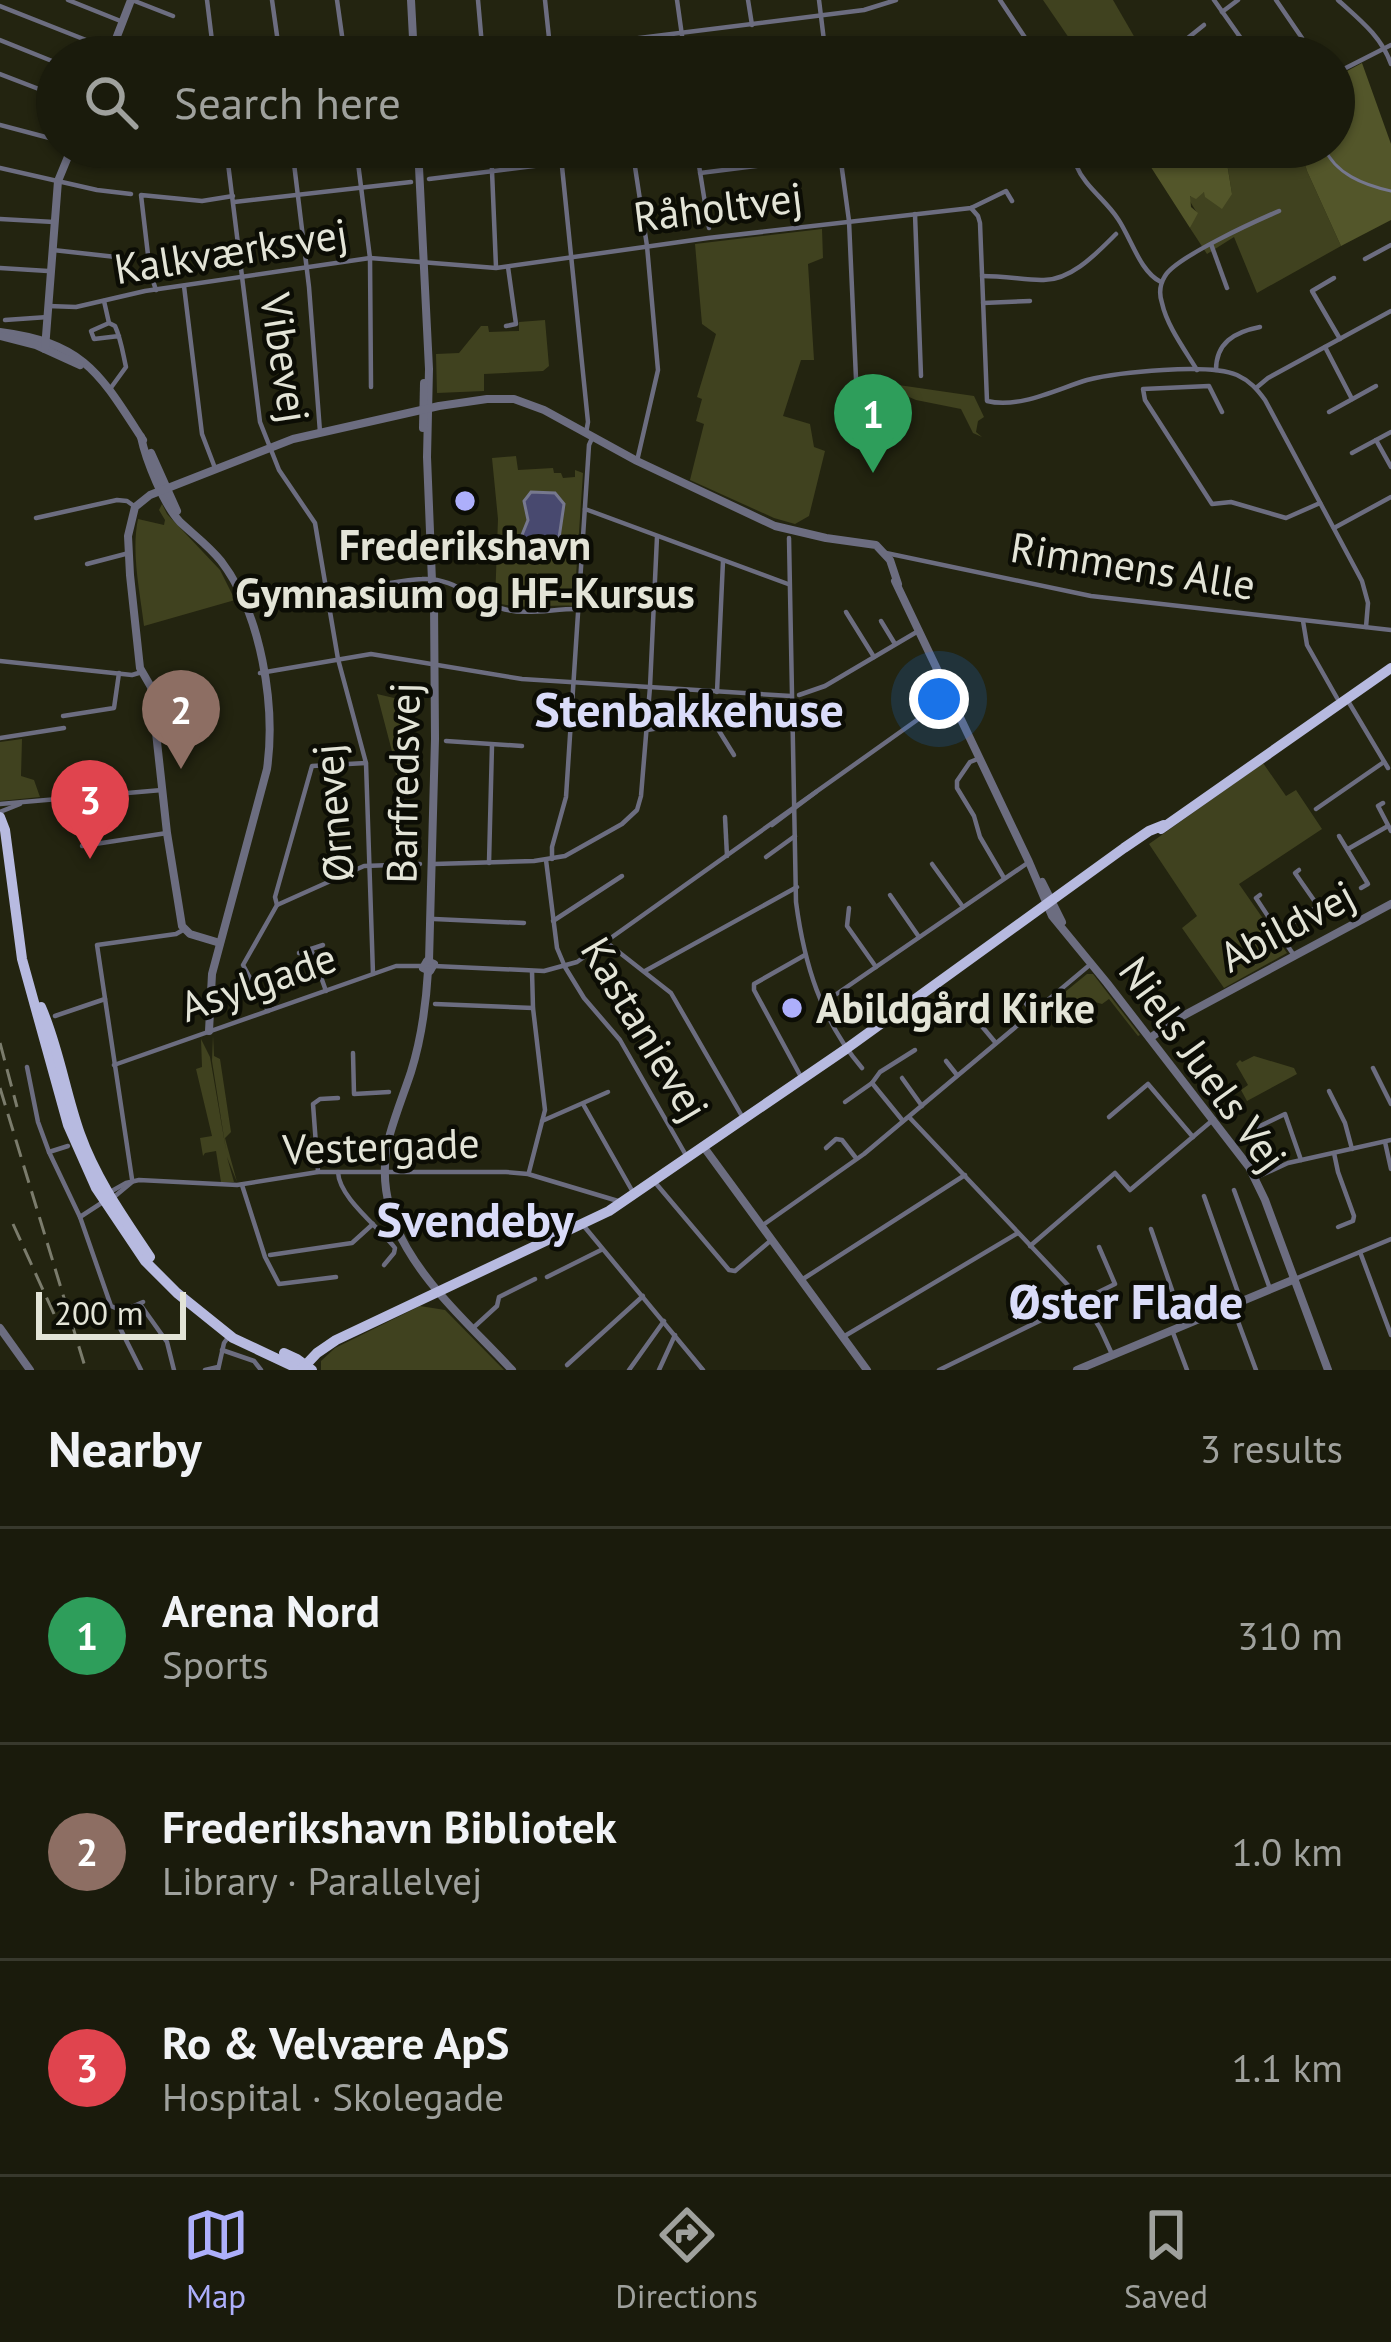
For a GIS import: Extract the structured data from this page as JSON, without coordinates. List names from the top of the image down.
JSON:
{
  "streets": {
    "street": [
      "Råholtvej",
      "Kalkværksvej",
      "Vibevej",
      "Rimmens Alle",
      "Barfredsvej",
      "Ørnevej",
      "Abildvej",
      "Asylgade",
      "Kastanievej",
      "Niels Juels Vej",
      "Vestergade"
    ]
  },
  "crossings": [
    ["Råholtvej", "Kalkværksvej"],
    ["Råholtvej", "Barfredsvej"],
    ["Råholtvej", "Kastanievej"],
    ["Kalkværksvej", "Vibevej"],
    ["Kalkværksvej", "Barfredsvej"],
    ["Vibevej", "Ørnevej"],
    ["Rimmens Alle", "Niels Juels Vej"],
    ["Barfredsvej", "Asylgade"],
    ["Barfredsvej", "Vestergade"],
    ["Ørnevej", "Asylgade"],
    ["Abildvej", "Niels Juels Vej"],
    ["Asylgade", "Kastanievej"]
  ],
  "districts": ["Stenbakkehuse", "Svendeby", "Øster Flade"],
  "places": ["Frederikshavn Gymnasium og HF-Kursus", "Abildgård Kirke"],
  "scale_bar": "200 m",
  "page": {
    "search": "Search here",
    "pins": ["1", "2", "3"],
    "scale": "200 m",
    "heading": ["Nearby", "3 results"],
    "list": [
      {
        "mark": "1",
        "name": "Arena Nord",
        "note": "Sports",
        "value": "310 m"
      },
      {
        "mark": "2",
        "name": "Frederikshavn Bibliotek",
        "note": "Library · Parallelvej",
        "value": "1.0 km"
      },
      {
        "mark": "3",
        "name": "Ro & Velvære ApS",
        "note": "Hospital · Skolegade",
        "value": "1.1 km"
      }
    ],
    "nav": ["Map", "Directions", "Saved"]
  }
}
